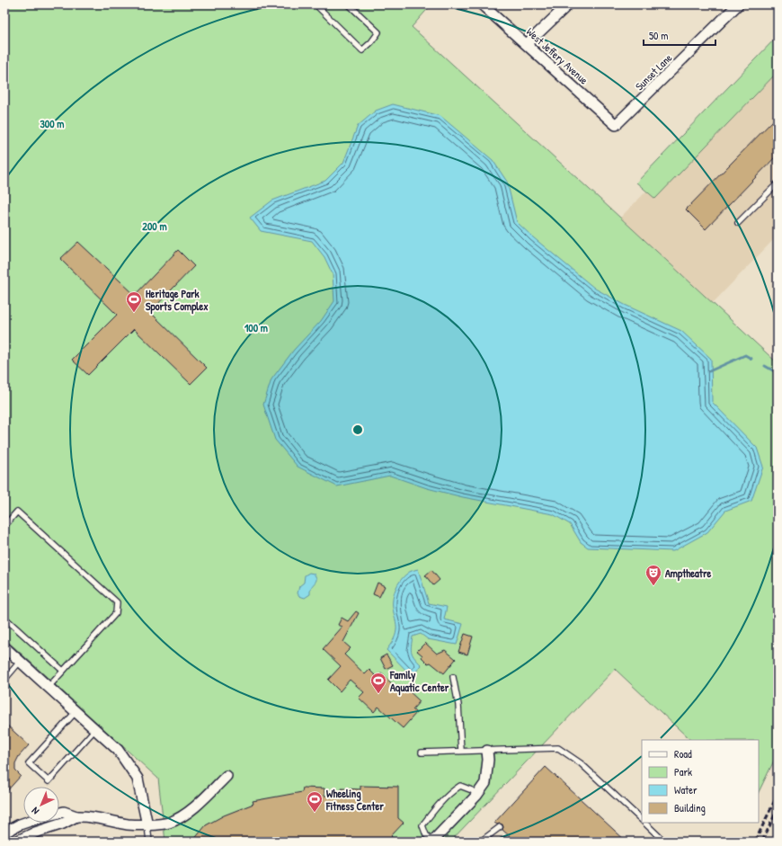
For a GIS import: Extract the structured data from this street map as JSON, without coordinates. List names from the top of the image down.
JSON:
{
  "streets": {
    "street": ["West Jeffery Avenue", "Sunset Lane"]
  },
  "crossings": [
    ["West Jeffery Avenue", "Sunset Lane"]
  ],
  "places": {
    "sports": ["Heritage Park Sports Complex", "Family Aquatic Center", "Wheeling Fitness Center"],
    "theatre": ["Amptheatre"]
  },
  "legend": [
    "Road",
    "Park",
    "Water",
    "Building"
  ],
  "scale_bar": "50 m",
  "north": "bottom left",
  "rings": ["300 m", "200 m", "100 m"]
}
